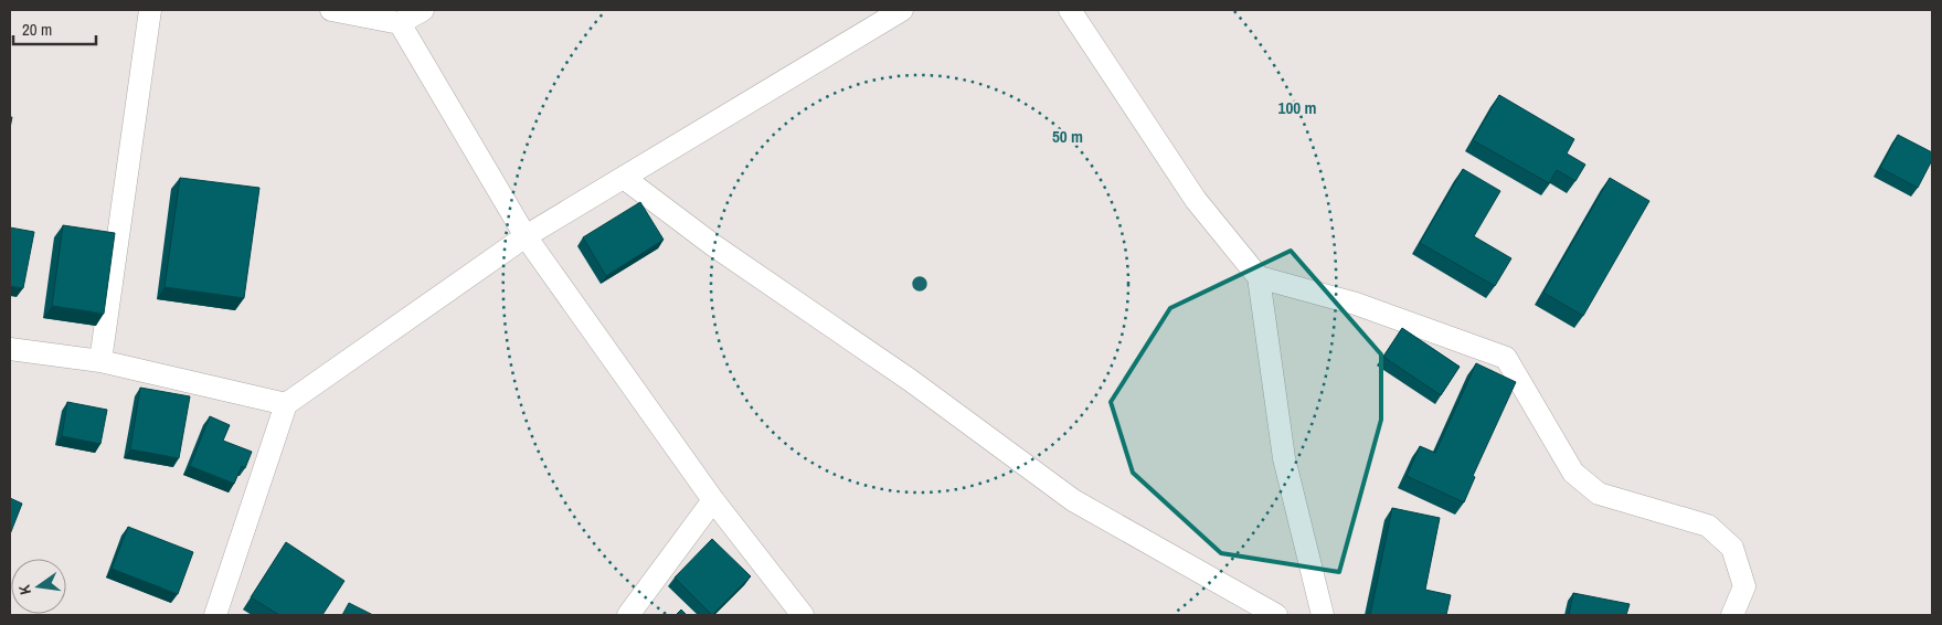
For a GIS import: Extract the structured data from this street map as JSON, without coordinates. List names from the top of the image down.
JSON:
{
  "scale_bar": "20 m",
  "north": "left",
  "rings": ["100 m", "50 m"]
}
